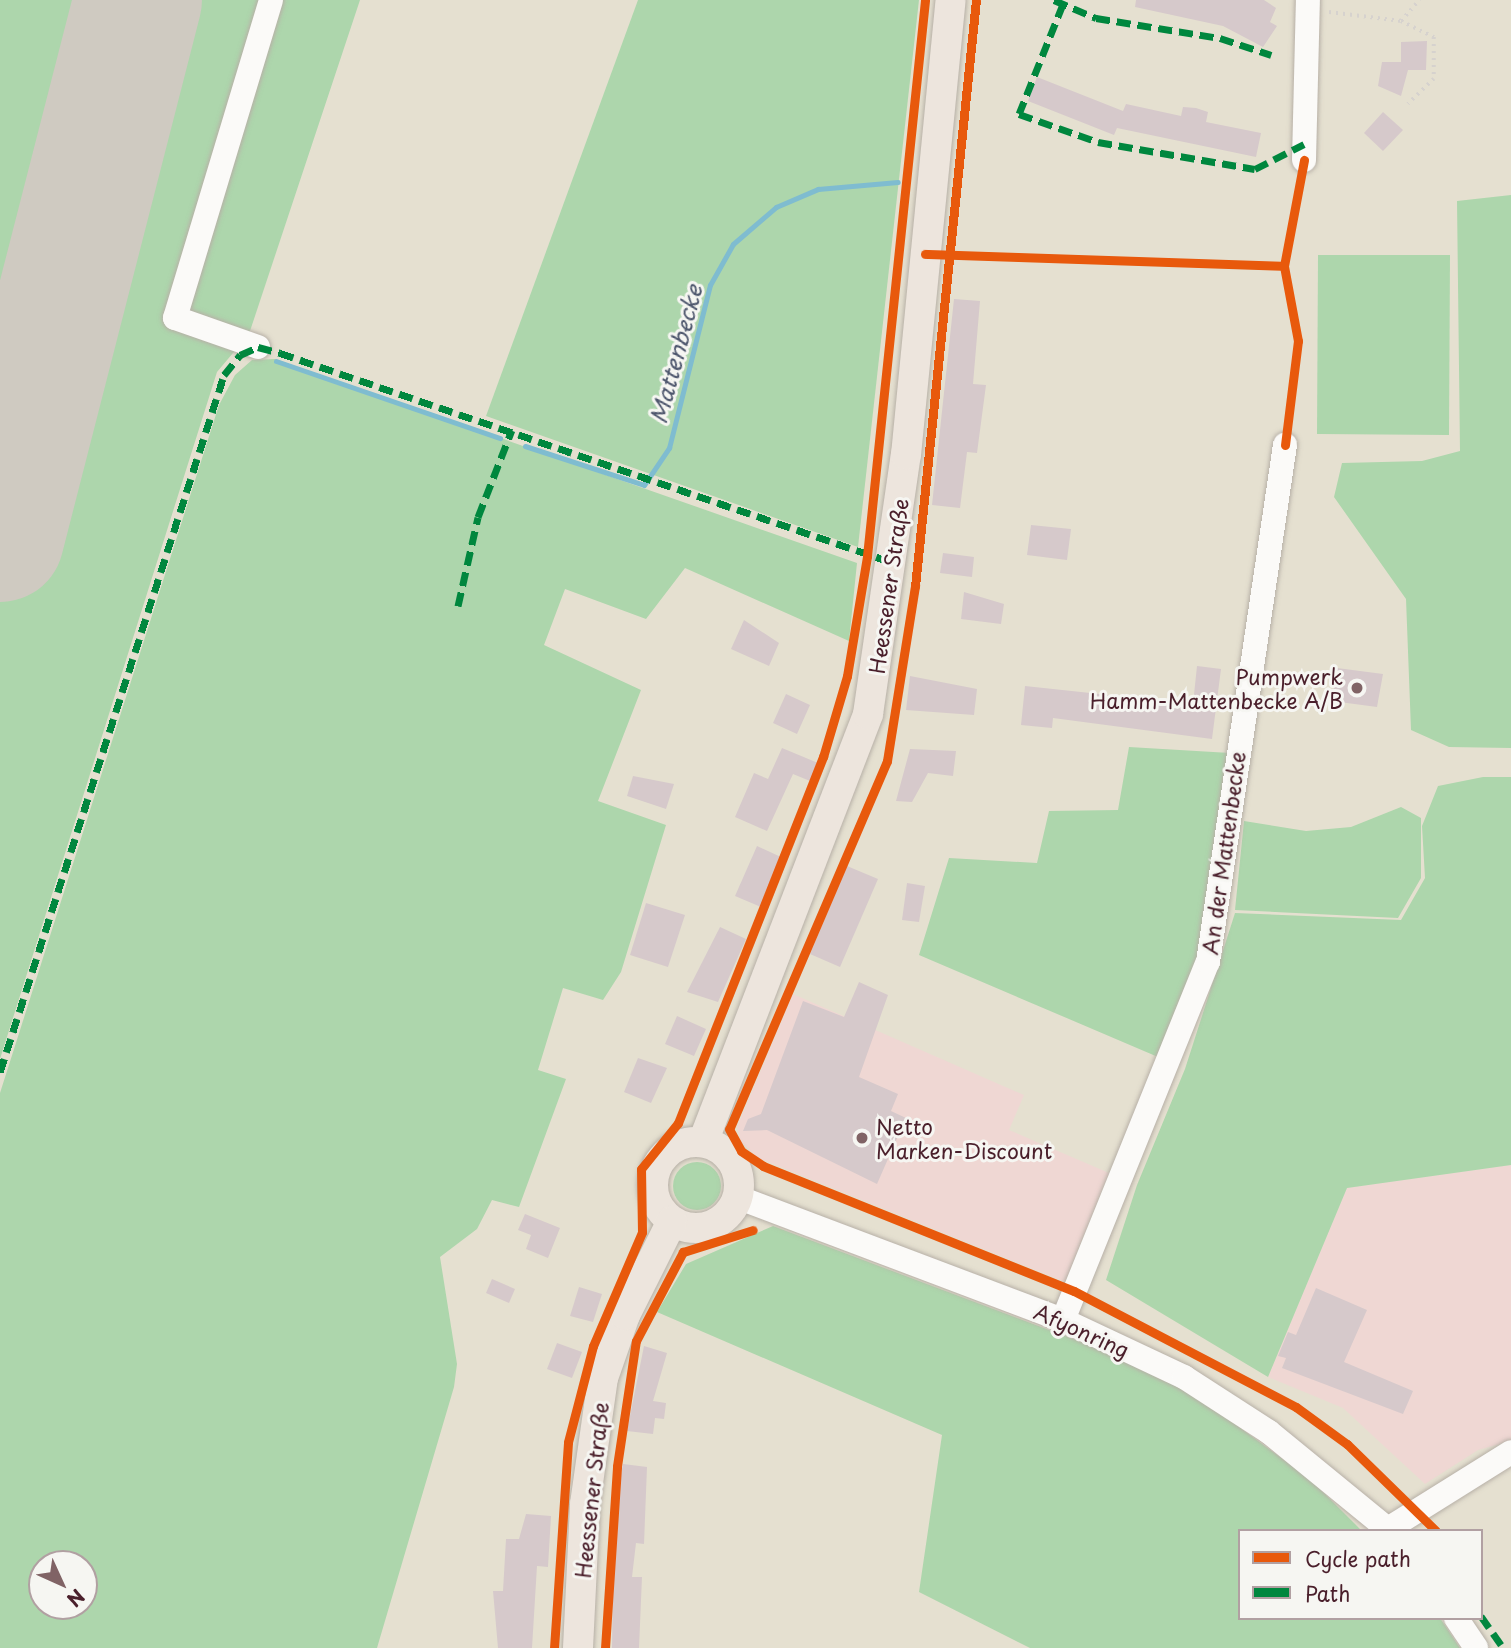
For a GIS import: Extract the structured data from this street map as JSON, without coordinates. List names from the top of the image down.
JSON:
{
  "streets": {
    "main road": ["Heessener Straße"],
    "street": ["An der Mattenbecke", "Afyonring"]
  },
  "crossings": [
    ["Heessener Straße", "Afyonring"],
    ["An der Mattenbecke", "Afyonring"]
  ],
  "water": ["Mattenbecke"],
  "places": ["Pumpwerk Hamm-Mattenbecke A/B", "Netto Marken-Discount"],
  "legend": ["Cycle path", "Path"],
  "north": "bottom right"
}
